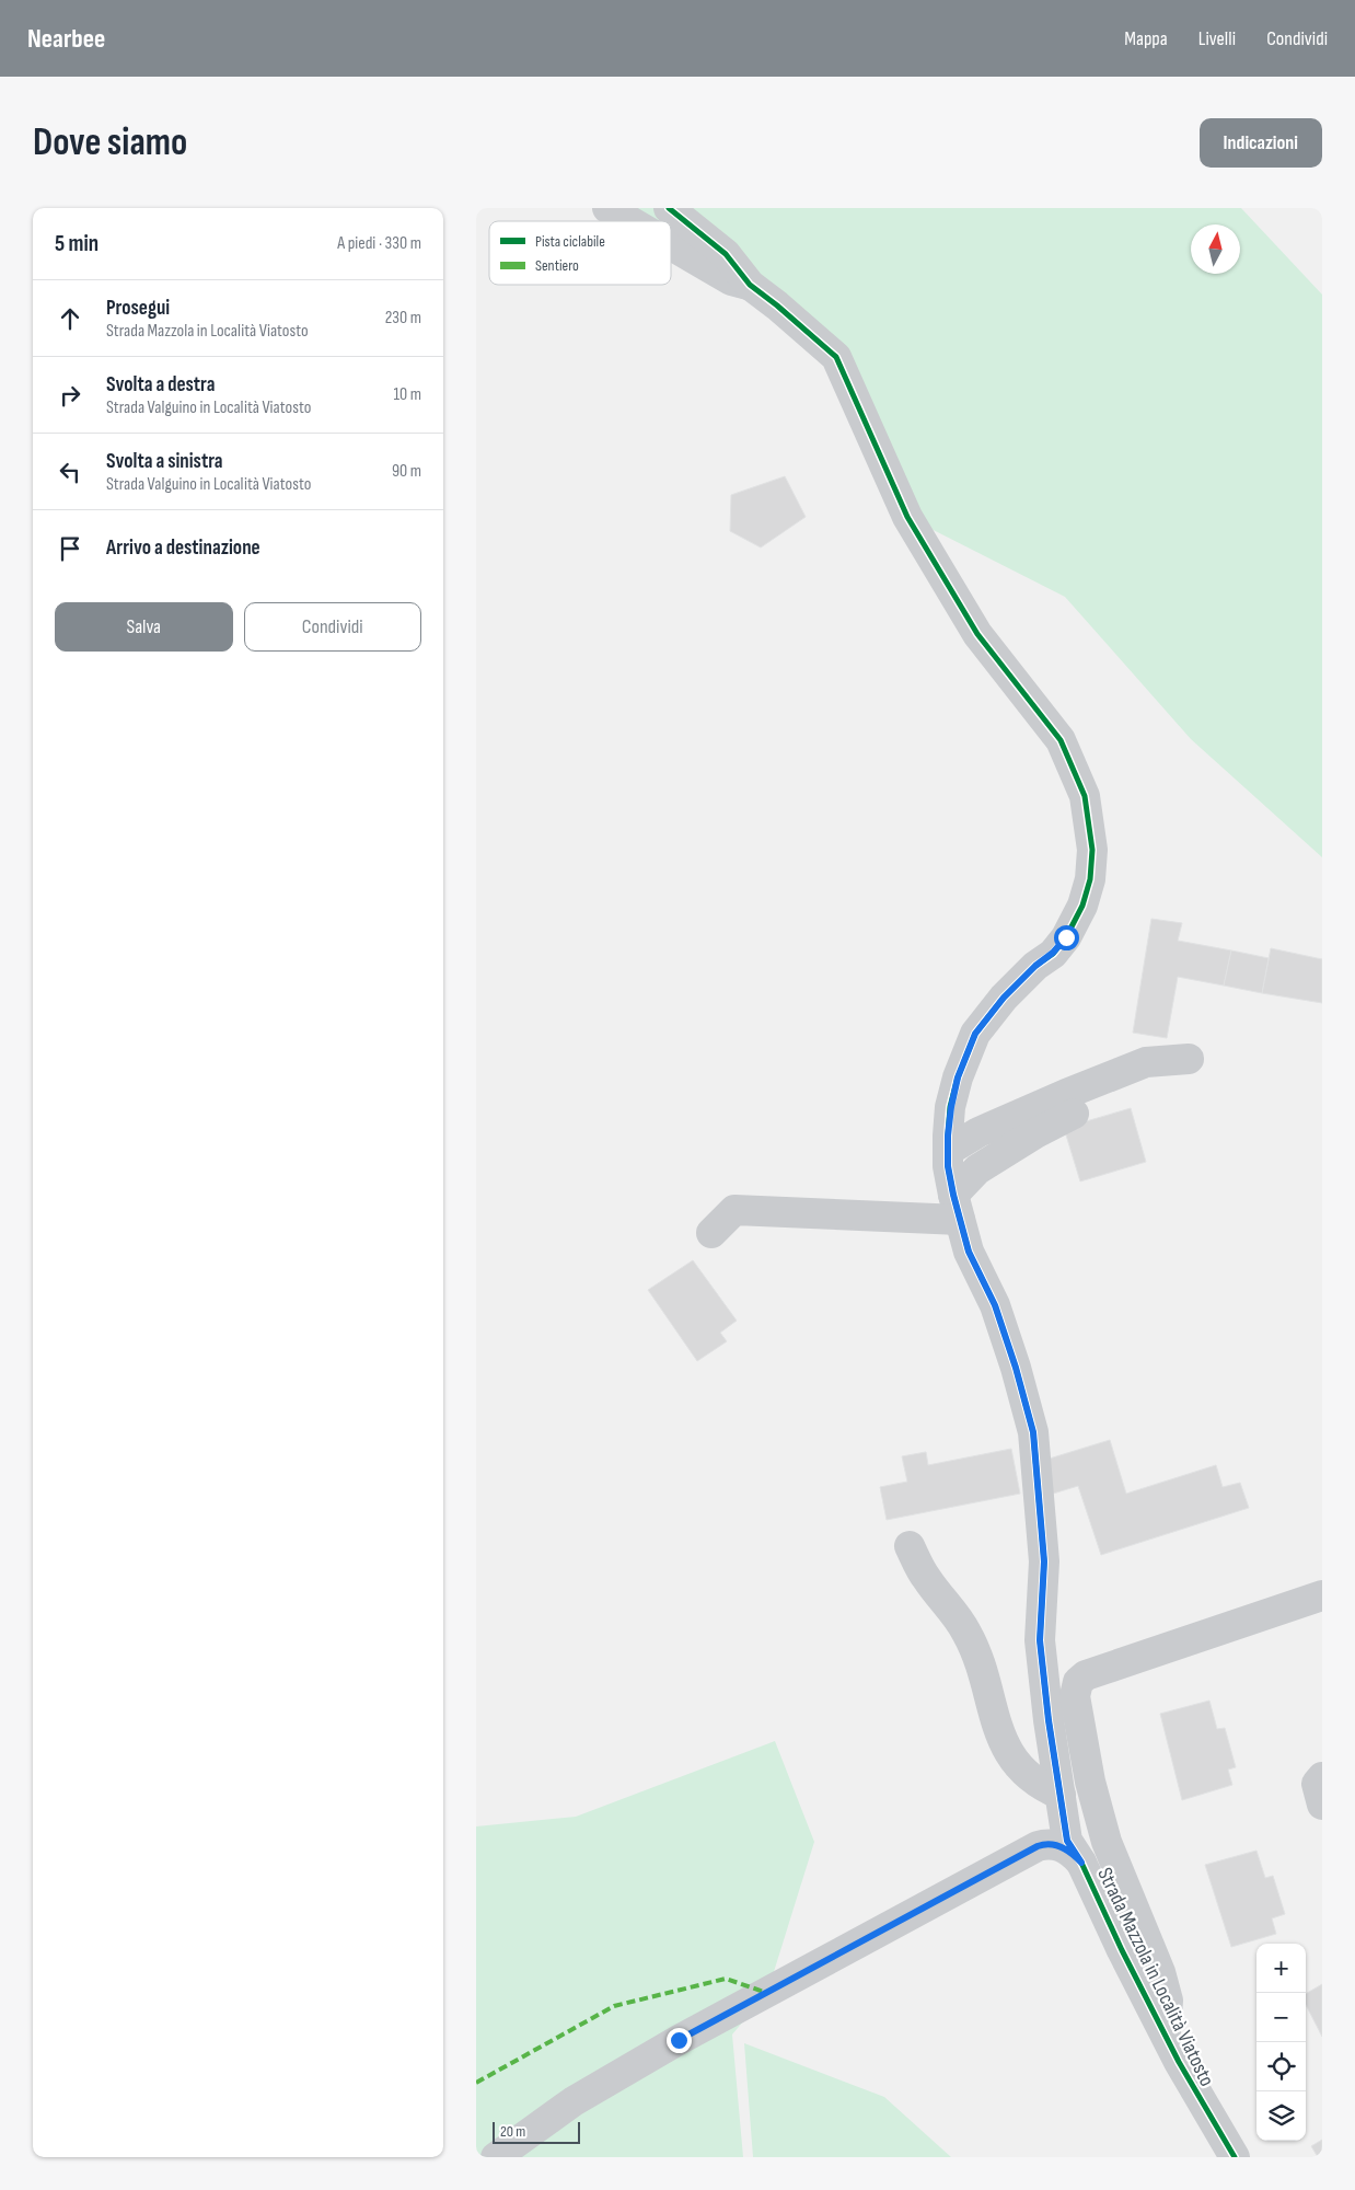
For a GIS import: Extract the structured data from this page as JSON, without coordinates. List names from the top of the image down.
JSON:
{
  "streets": {
    "street": ["Strada Mazzola in Località Viatosto"]
  },
  "legend": ["Pista ciclabile", "Sentiero"],
  "scale_bar": "20 m",
  "north": "top",
  "page": {
    "header": "Nearbee",
    "nav": ["Mappa", "Livelli", "Condividi"],
    "buttons": [
      "Indicazioni",
      ["Salva", "Condividi"]
    ],
    "title": "Dove siamo",
    "heading": ["5 min", "A piedi · 330 m"],
    "list": [
      ["Prosegui", "Strada Mazzola in Località Viatosto", "230 m"],
      ["Svolta a destra", "Strada Valguino in Località Viatosto", "10 m"],
      ["Svolta a sinistra", "Strada Valguino in Località Viatosto", "90 m"],
      "Arrivo a destinazione"
    ],
    "map_buttons": ["+", "−"],
    "scale": "20 m"
  }
}
